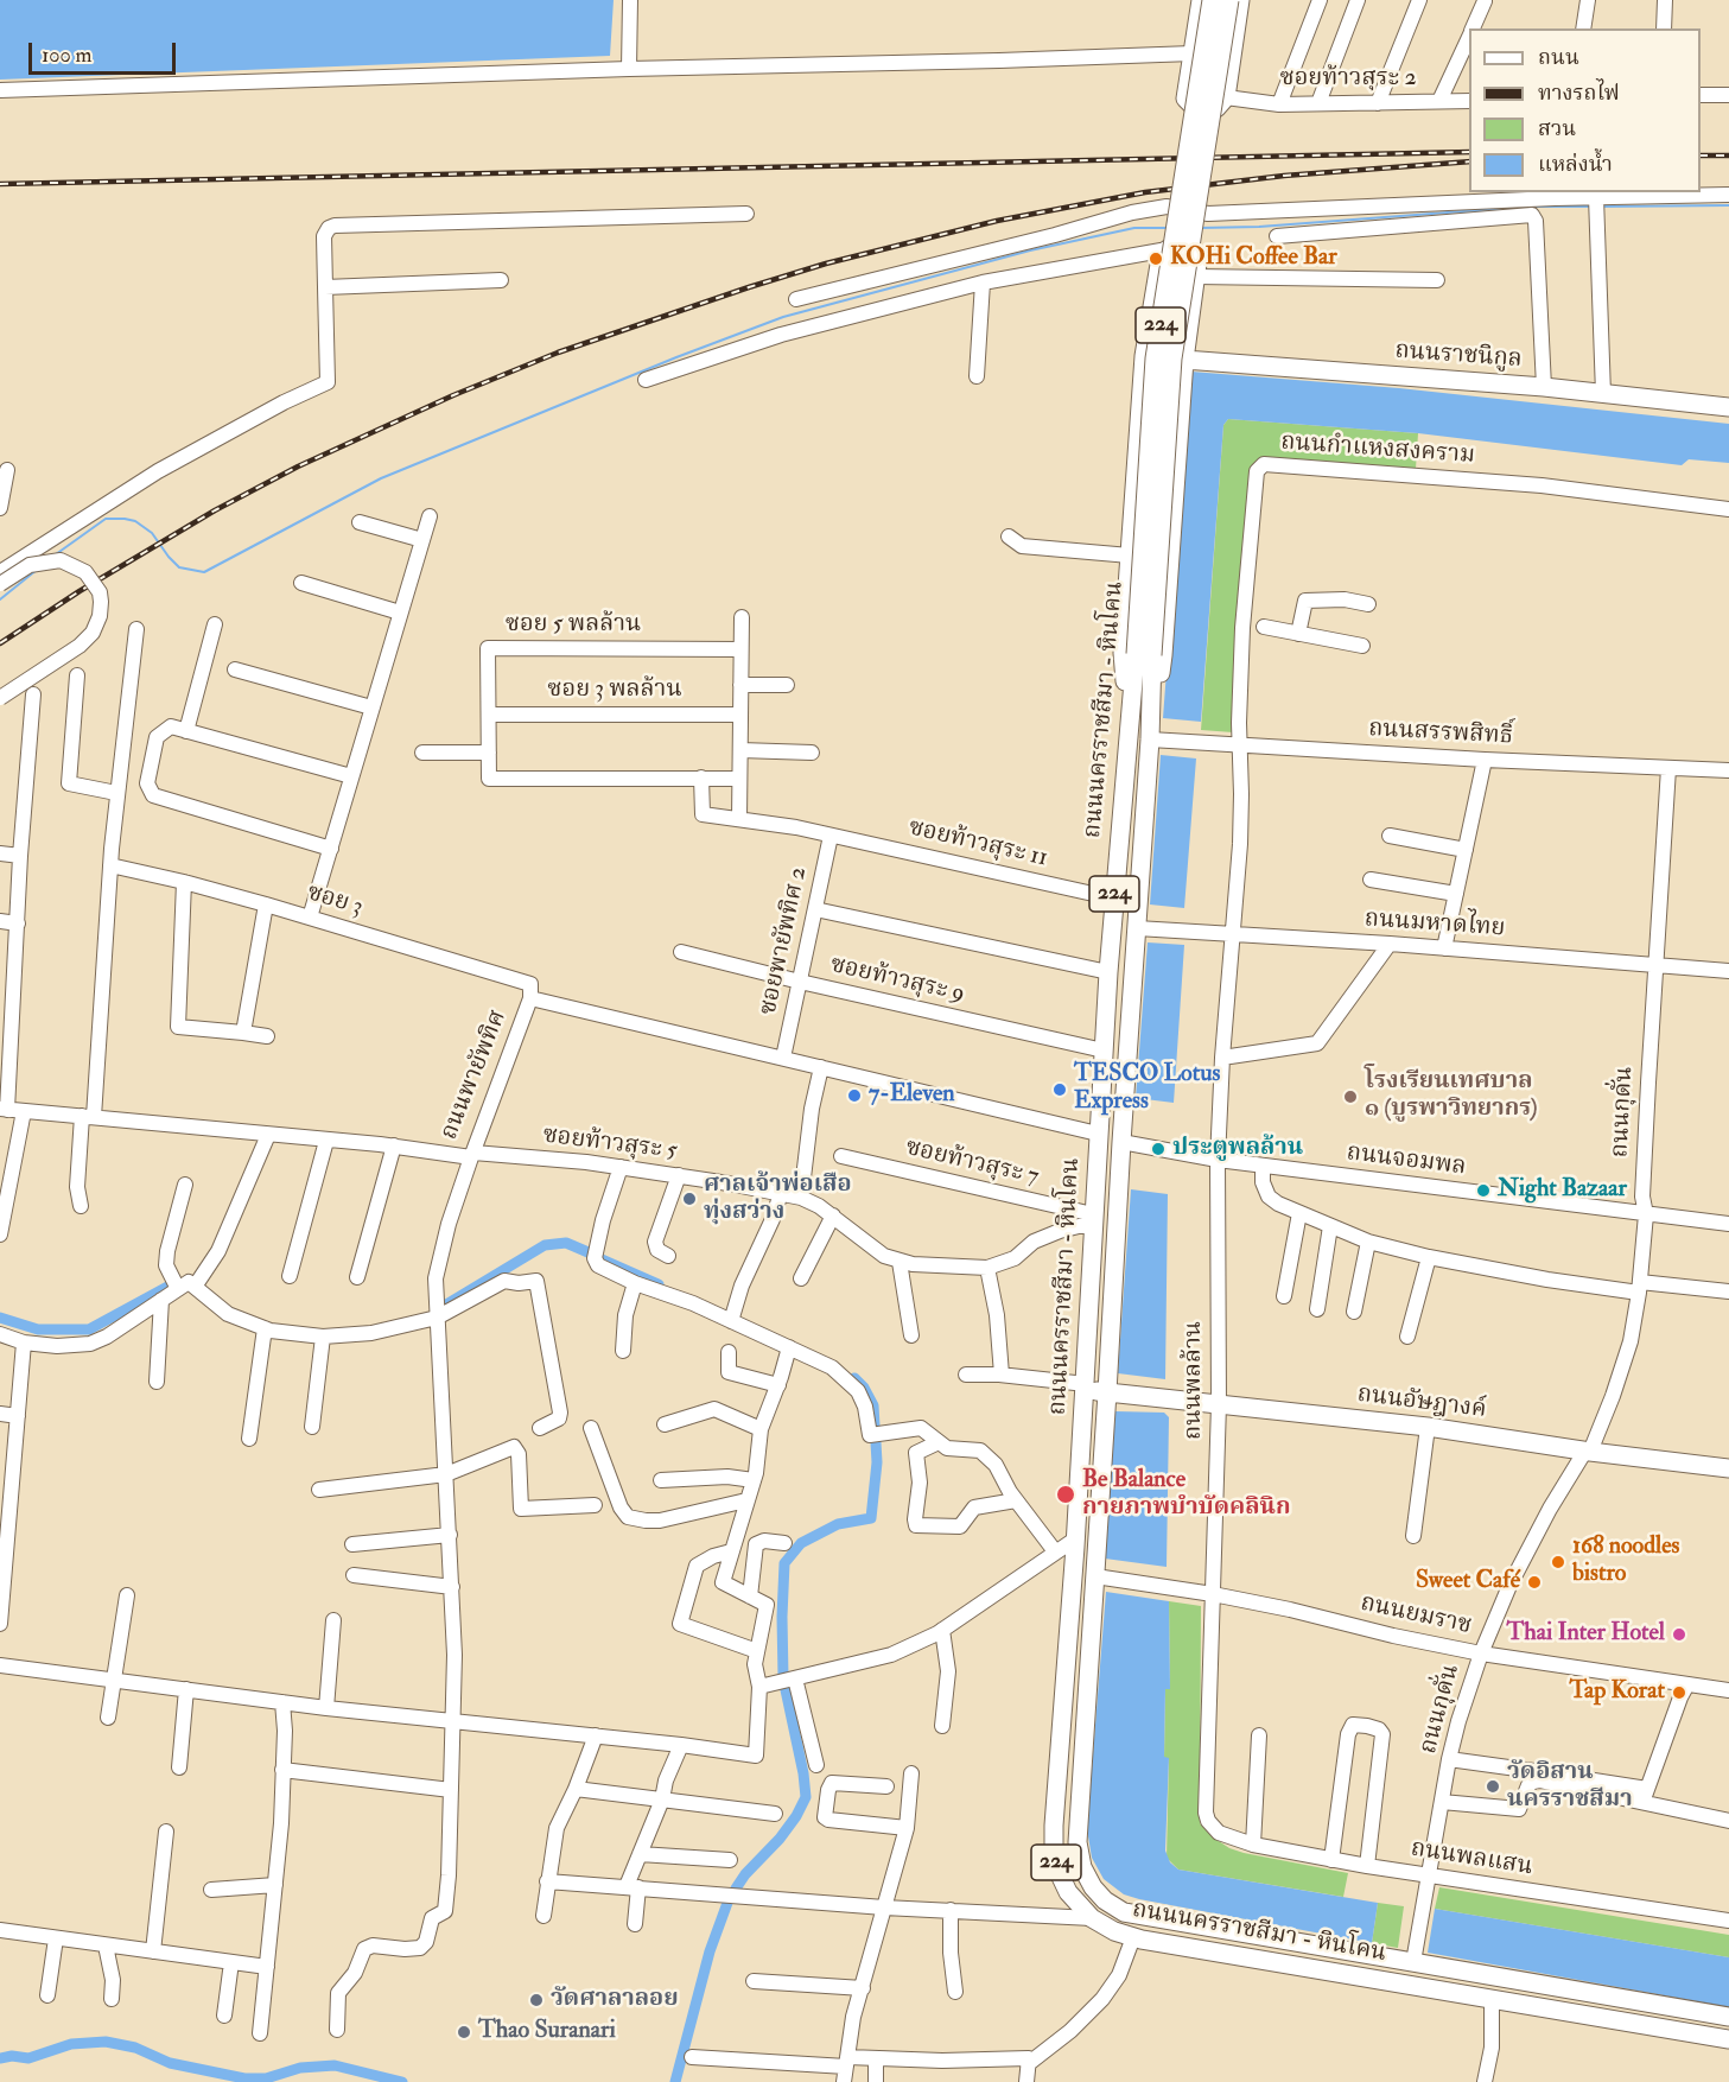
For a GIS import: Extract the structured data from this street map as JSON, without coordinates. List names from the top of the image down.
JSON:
{
  "streets": {
    "main road": [
      "224",
      "ถนนราชนิกูล",
      "ถนนนครราชสีมา - หินโคน",
      "ถนนอัษฎางค์"
    ],
    "street": [
      "ซอยท้าวสุระ 2",
      "ถนนกำแหงสงคราม",
      "ซอย 5 พลล้าน",
      "ซอย 3 พลล้าน",
      "ถนนสรรพสิทธิ์",
      "ซอยท้าวสุระ 11",
      "ซอย 3",
      "ถนนมหาดไทย",
      "ซอยพายัพทิศ 2",
      "ซอยท้าวสุระ 9",
      "ถนนพายัพทิศ",
      "ถนนกุดั่น",
      "ซอยท้าวสุระ 5",
      "ถนนจอมพล",
      "ซอยท้าวสุระ 7",
      "ถนนพลล้าน",
      "ถนนยมราช",
      "ถนนพลแสน"
    ]
  },
  "crossings": [
    ["ถนนกำแหงสงคราม", "ถนนสรรพสิทธิ์"],
    ["ซอย 5 พลล้าน", "ซอย 3 พลล้าน"],
    ["ซอย 5 พลล้าน", "ซอยท้าวสุระ 11"],
    ["ถนนนครราชสีมา - หินโคน", "ถนนสรรพสิทธิ์"],
    ["ถนนนครราชสีมา - หินโคน", "ซอยท้าวสุระ 11"],
    ["ถนนนครราชสีมา - หินโคน", "ถนนมหาดไทย"],
    ["ถนนนครราชสีมา - หินโคน", "ซอยท้าวสุระ 9"],
    ["ถนนนครราชสีมา - หินโคน", "ถนนพายัพทิศ"],
    ["ถนนนครราชสีมา - หินโคน", "ถนนกุดั่น"],
    ["ถนนนครราชสีมา - หินโคน", "ซอยท้าวสุระ 5"],
    ["ถนนนครราชสีมา - หินโคน", "ถนนจอมพล"],
    ["ถนนนครราชสีมา - หินโคน", "ซอยท้าวสุระ 7"],
    ["ถนนนครราชสีมา - หินโคน", "ถนนอัษฎางค์"],
    ["ถนนนครราชสีมา - หินโคน", "ถนนยมราช"],
    ["ถนนสรรพสิทธิ์", "ถนนกุดั่น"],
    ["ซอยท้าวสุระ 11", "ซอยพายัพทิศ 2"],
    ["ซอย 3", "ถนนพายัพทิศ"],
    ["ถนนมหาดไทย", "ถนนกุดั่น"],
    ["ถนนมหาดไทย", "ถนนพลล้าน"],
    ["ซอยพายัพทิศ 2", "ซอยท้าวสุระ 9"],
    ["ซอยพายัพทิศ 2", "ถนนพายัพทิศ"],
    ["ถนนพายัพทิศ", "ซอยท้าวสุระ 5"],
    ["ถนนกุดั่น", "ถนนจอมพล"],
    ["ถนนกุดั่น", "ถนนอัษฎางค์"],
    ["ถนนกุดั่น", "ถนนยมราช"],
    ["ถนนกุดั่น", "ถนนพลแสน"],
    ["ซอยท้าวสุระ 5", "ซอยท้าวสุระ 7"],
    ["ถนนจอมพล", "ถนนพลล้าน"],
    ["ถนนพลล้าน", "ถนนอัษฎางค์"],
    ["ถนนพลล้าน", "ถนนยมราช"],
    ["ถนนพลล้าน", "ถนนพลแสน"]
  ],
  "places": [
    "KOHi Coffee Bar",
    "TESCO Lotus Express",
    "7-Eleven",
    "โรงเรียนเทศบาล ๑ (บูรพาวิทยากร)",
    "ประตูพลล้าน",
    "Night Bazaar",
    "ศาลเจ้าพ่อเสือ ทุ่งสว่าง",
    "Be Balance กายภาพบำบัดคลินิก",
    "168 noodles bistro",
    "Sweet Café",
    "Thai Inter Hotel",
    "Tap Korat",
    "วัดอิสาน นครราชสีมา",
    "วัดศาลาลอย",
    "Thao Suranari"
  ],
  "legend": [
    "ถนน",
    "ทางรถไฟ",
    "สวน",
    "แหล่งน้ำ"
  ],
  "scale_bar": "100 m"
}
